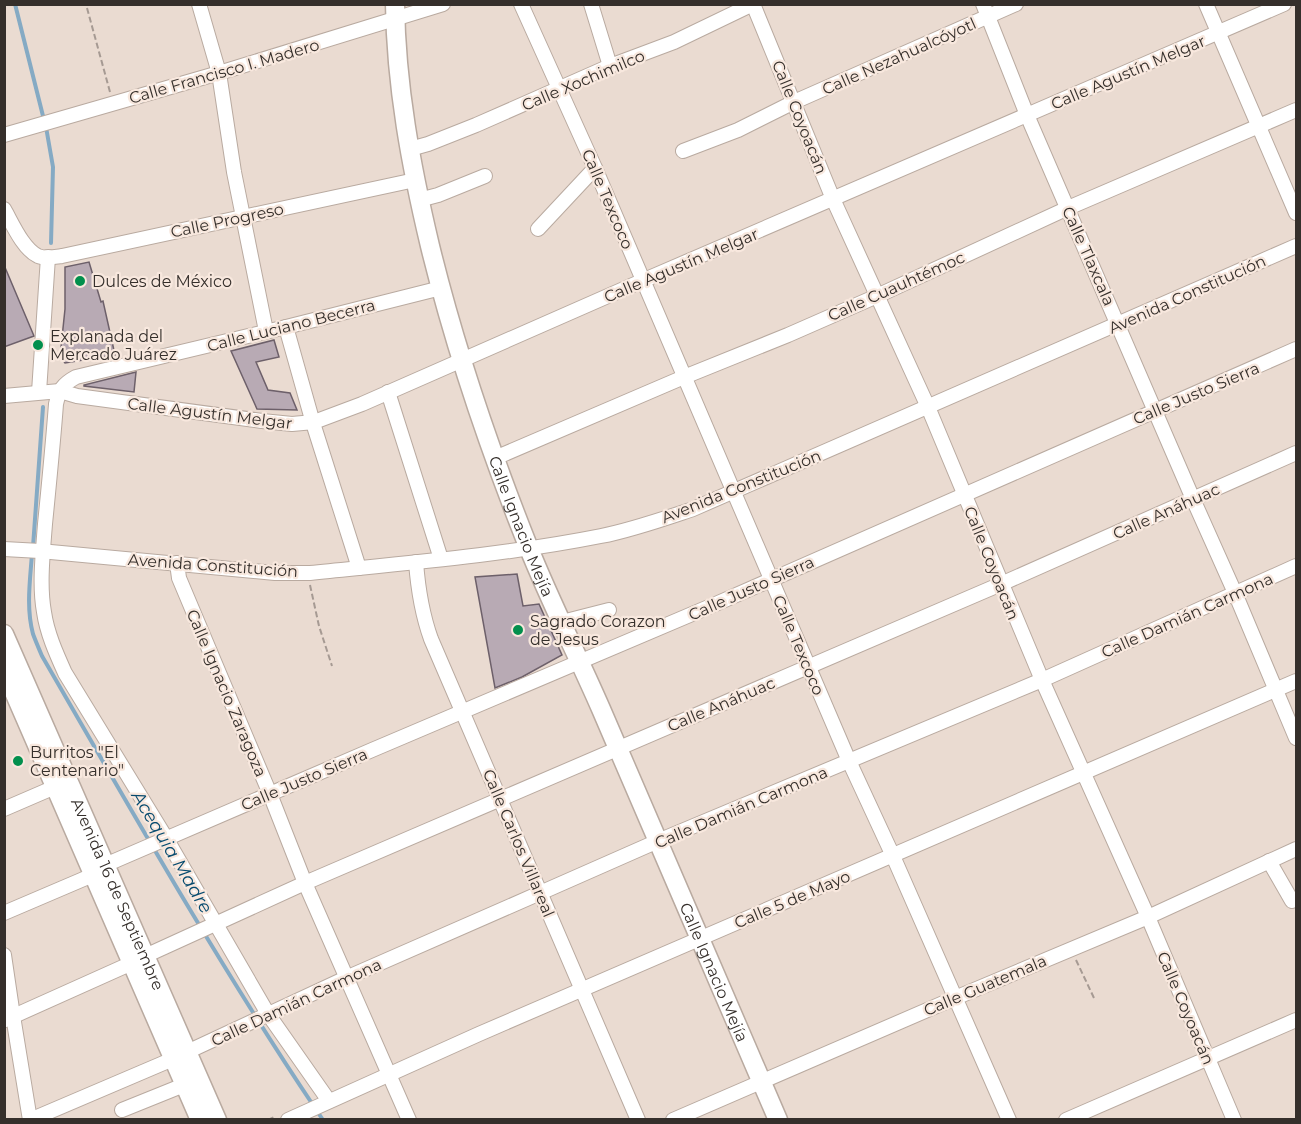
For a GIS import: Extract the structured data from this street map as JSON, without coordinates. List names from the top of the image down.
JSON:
{
  "streets": {
    "main road": ["Calle Ignacio Mejía", "Avenida 16 de Septiembre"],
    "street": [
      "Calle Nezahualcóyotl",
      "Calle Francisco I. Madero",
      "Calle Agustín Melgar",
      "Calle Xochimilco",
      "Calle Coyoacán",
      "Calle Texcoco",
      "Calle Progreso",
      "Calle Tlaxcala",
      "Calle Cuauhtémoc",
      "Avenida Constitución",
      "Calle Luciano Becerra",
      "Calle Justo Sierra",
      "Calle Anáhuac",
      "Calle Damián Carmona",
      "Calle Ignacio Zaragoza",
      "Calle Carlos Villareal",
      "Calle 5 de Mayo",
      "Calle Guatemala"
    ]
  },
  "crossings": [
    ["Calle Nezahualcóyotl", "Calle Coyoacán"],
    ["Calle Nezahualcóyotl", "Calle Tlaxcala"],
    ["Calle Francisco I. Madero", "Calle Ignacio Mejía"],
    ["Calle Agustín Melgar", "Calle Coyoacán"],
    ["Calle Agustín Melgar", "Calle Texcoco"],
    ["Calle Agustín Melgar", "Calle Tlaxcala"],
    ["Calle Agustín Melgar", "Calle Luciano Becerra"],
    ["Calle Agustín Melgar", "Calle Ignacio Mejía"],
    ["Calle Xochimilco", "Calle Coyoacán"],
    ["Calle Xochimilco", "Calle Texcoco"],
    ["Calle Xochimilco", "Calle Ignacio Mejía"],
    ["Calle Coyoacán", "Calle Cuauhtémoc"],
    ["Calle Coyoacán", "Avenida Constitución"],
    ["Calle Coyoacán", "Calle Justo Sierra"],
    ["Calle Coyoacán", "Calle Anáhuac"],
    ["Calle Coyoacán", "Calle Damián Carmona"],
    ["Calle Coyoacán", "Calle 5 de Mayo"],
    ["Calle Coyoacán", "Calle Guatemala"],
    ["Calle Texcoco", "Calle Cuauhtémoc"],
    ["Calle Texcoco", "Avenida Constitución"],
    ["Calle Texcoco", "Calle Justo Sierra"],
    ["Calle Texcoco", "Calle Anáhuac"],
    ["Calle Texcoco", "Calle Damián Carmona"],
    ["Calle Texcoco", "Calle 5 de Mayo"],
    ["Calle Texcoco", "Calle Guatemala"],
    ["Calle Progreso", "Calle Ignacio Mejía"],
    ["Calle Tlaxcala", "Calle Cuauhtémoc"],
    ["Calle Tlaxcala", "Avenida Constitución"],
    ["Calle Tlaxcala", "Calle Justo Sierra"],
    ["Calle Tlaxcala", "Calle Anáhuac"],
    ["Calle Tlaxcala", "Calle Damián Carmona"],
    ["Calle Tlaxcala", "Calle 5 de Mayo"],
    ["Calle Cuauhtémoc", "Calle Ignacio Mejía"],
    ["Avenida Constitución", "Calle Ignacio Mejía"],
    ["Avenida Constitución", "Calle Ignacio Zaragoza"],
    ["Avenida Constitución", "Calle Carlos Villareal"],
    ["Calle Luciano Becerra", "Calle Ignacio Mejía"],
    ["Calle Justo Sierra", "Calle Ignacio Mejía"],
    ["Calle Justo Sierra", "Calle Ignacio Zaragoza"],
    ["Calle Justo Sierra", "Calle Carlos Villareal"],
    ["Calle Justo Sierra", "Avenida 16 de Septiembre"],
    ["Calle Anáhuac", "Calle Ignacio Mejía"],
    ["Calle Anáhuac", "Calle Ignacio Zaragoza"],
    ["Calle Anáhuac", "Calle Carlos Villareal"],
    ["Calle Anáhuac", "Avenida 16 de Septiembre"],
    ["Calle Ignacio Mejía", "Calle Damián Carmona"],
    ["Calle Ignacio Mejía", "Calle 5 de Mayo"],
    ["Calle Ignacio Mejía", "Calle Guatemala"],
    ["Calle Damián Carmona", "Calle Ignacio Zaragoza"],
    ["Calle Damián Carmona", "Calle Carlos Villareal"],
    ["Calle Damián Carmona", "Avenida 16 de Septiembre"],
    ["Calle Ignacio Zaragoza", "Calle 5 de Mayo"],
    ["Calle Carlos Villareal", "Calle 5 de Mayo"]
  ],
  "water": ["Acequia Madre"],
  "places": [
    "Dulces de México",
    "Explanada del Mercado Juárez",
    "Sagrado Corazon de Jesus",
    "Burritos \"El Centenario\""
  ]
}
